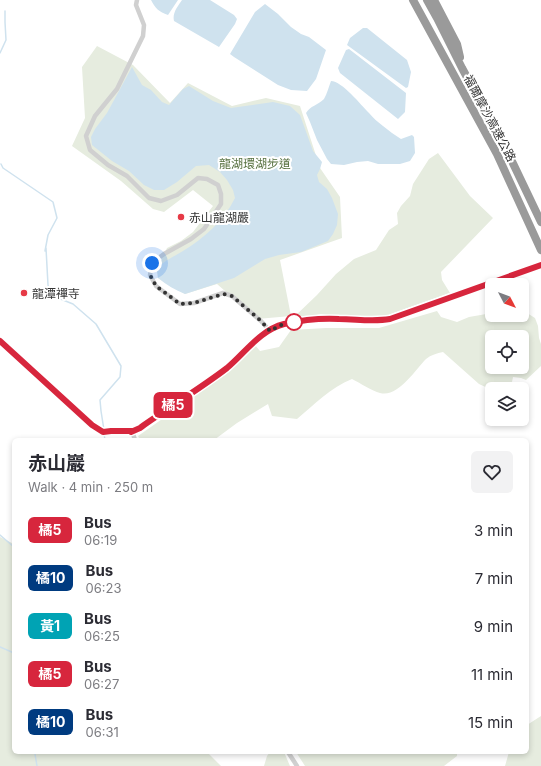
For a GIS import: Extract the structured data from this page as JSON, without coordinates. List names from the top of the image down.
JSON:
{
  "streets": {
    "highway": ["福爾摩沙高速公路"]
  },
  "parks": ["龍湖環湖步道"],
  "places": ["赤山龍湖嚴", "龍潭禪寺"],
  "lines": ["bus line 橘5"],
  "north": "bottom right",
  "page": {
    "on_map": "橘5",
    "heading": ["赤山巖", "Walk · 4 min · 250 m"],
    "list": [
      {
        "mark": "橘5",
        "name": "Bus",
        "note": "06:19",
        "value": "3 min"
      },
      {
        "mark": "橘10",
        "name": "Bus",
        "note": "06:23",
        "value": "7 min"
      },
      {
        "mark": "黃1",
        "name": "Bus",
        "note": "06:25",
        "value": "9 min"
      },
      {
        "mark": "橘5",
        "name": "Bus",
        "note": "06:27",
        "value": "11 min"
      },
      {
        "mark": "橘10",
        "name": "Bus",
        "note": "06:31",
        "value": "15 min"
      }
    ]
  }
}
